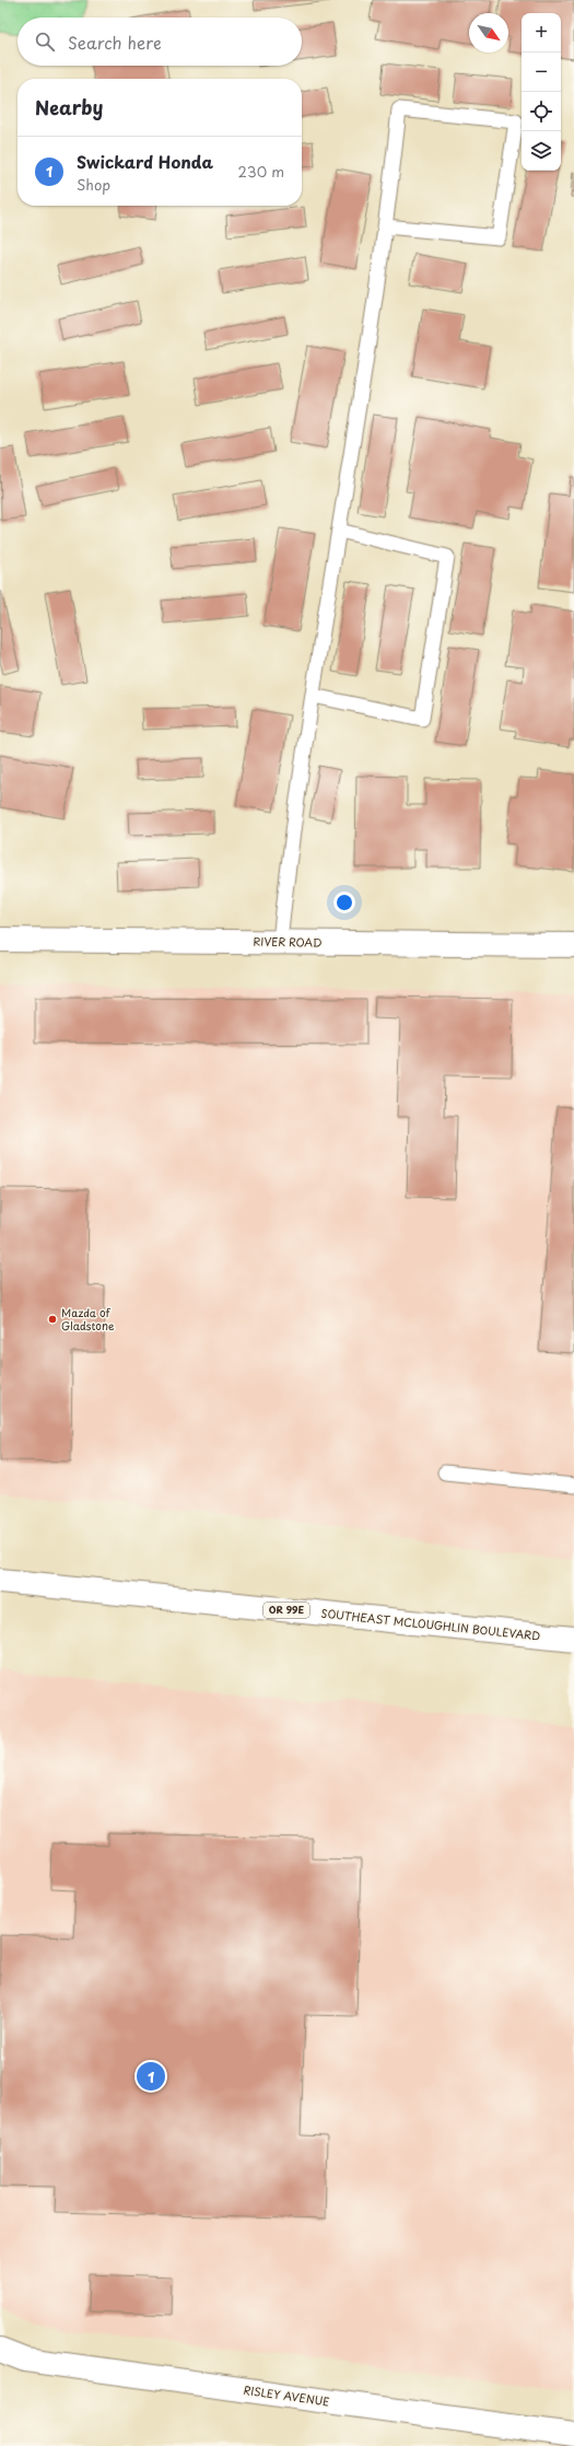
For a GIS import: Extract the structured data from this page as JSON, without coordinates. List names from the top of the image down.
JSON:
{
  "streets": {
    "street": [
      "RIVER ROAD",
      "OR 99E",
      "SOUTHEAST MCLOUGHLIN BOULEVARD",
      "RISLEY AVENUE"
    ]
  },
  "places": ["Mazda of Gladstone"],
  "north": "bottom right",
  "page": {
    "map_buttons": ["+", "−"],
    "search": "Search here",
    "heading": "Nearby",
    "list": [
      {
        "mark": "1",
        "name": "Swickard Honda",
        "note": "Shop",
        "value": "230 m"
      }
    ],
    "pins": "1"
  }
}
